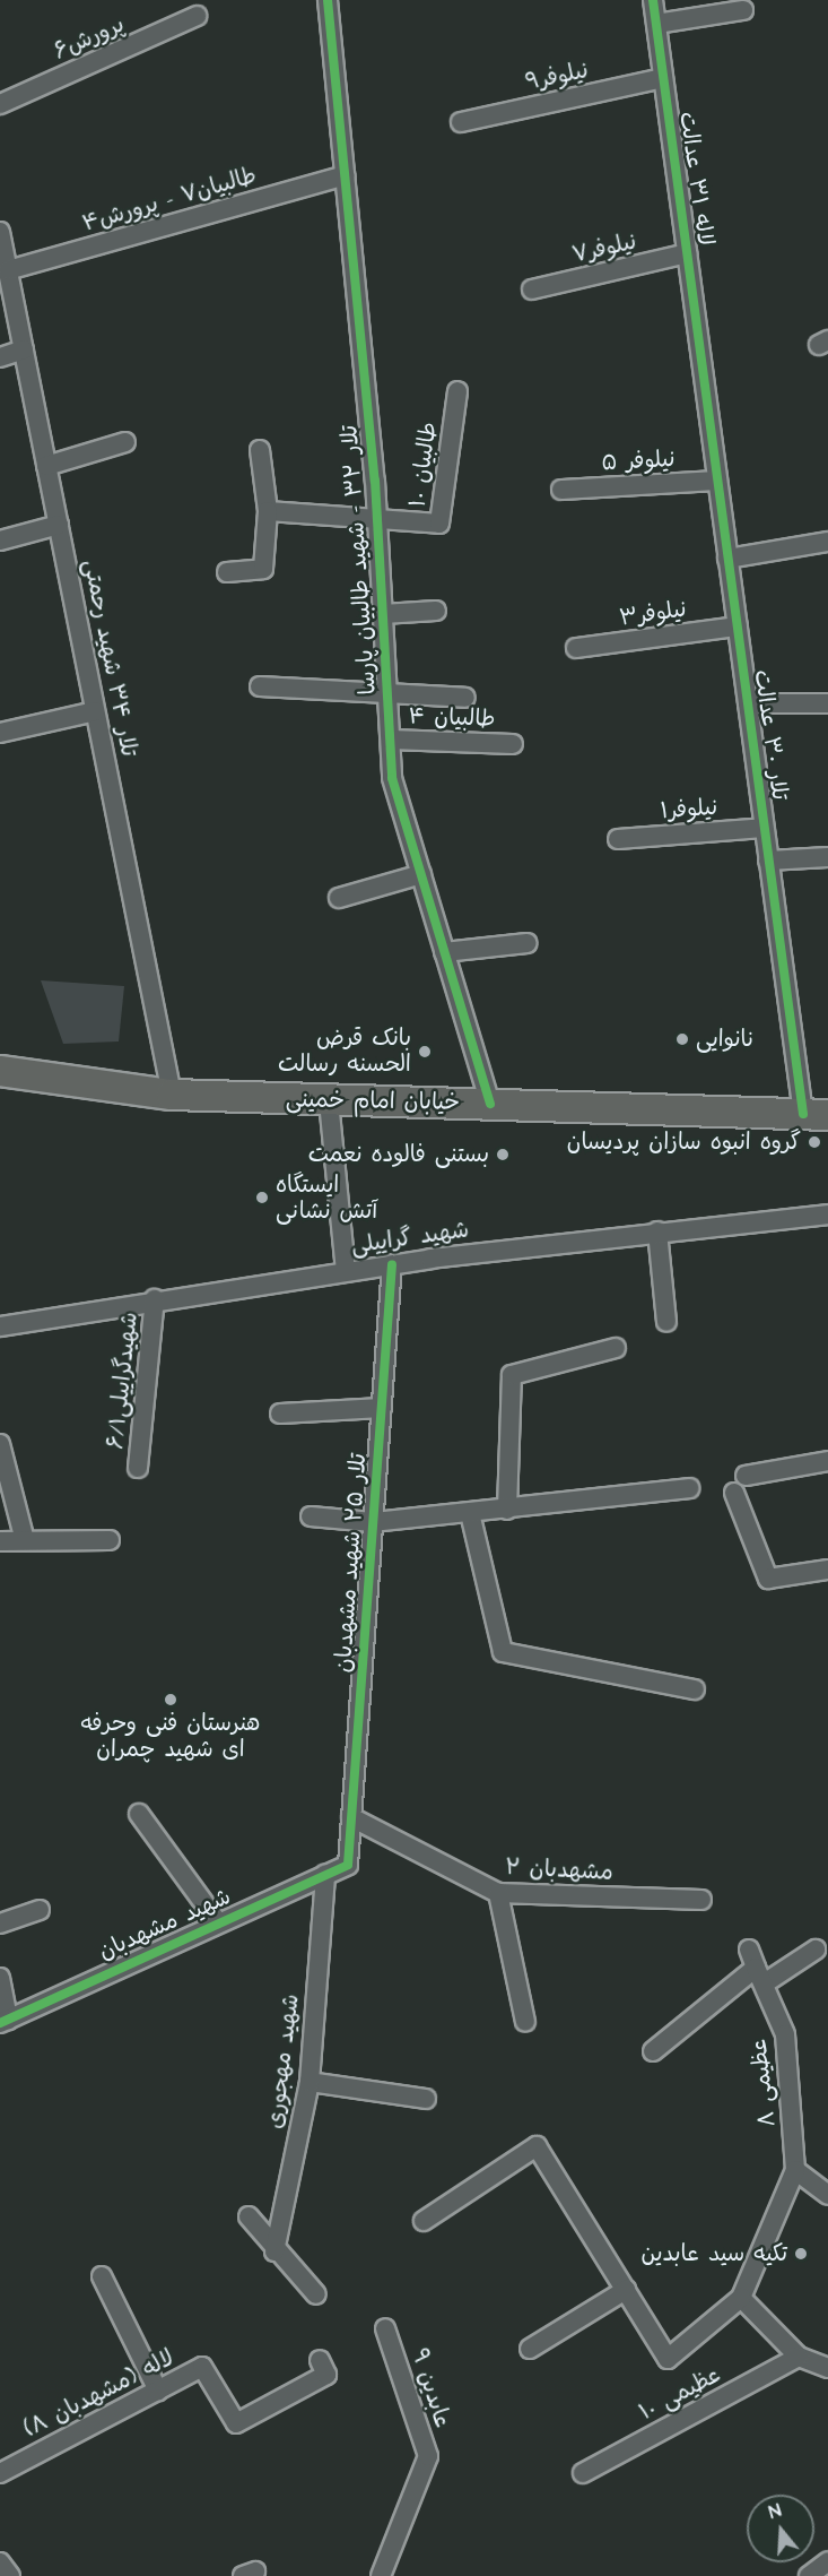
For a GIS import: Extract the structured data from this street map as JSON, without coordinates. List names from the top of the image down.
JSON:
{
  "streets": {
    "main road": ["خیابان امام خمینی"],
    "street": [
      "پرورش۶",
      "نیلوفر۹",
      "لاله ۳۱ عدالت",
      "طالبیان۷ - پرورش۴",
      "نیلوفر۷",
      "نیلوفر ۵",
      "طالبیان ۱۰",
      "تلار ۳۲ - شهید طالبیان پارسا",
      "نیلوفر۳",
      "تلار ۳۴ شهید رحمتی",
      "طالبیان ۴",
      "تلار ۳۰ عدالت",
      "نیلوفر۱",
      "شهید گراییلی",
      "شهیدگراییلی۶/۱",
      "تلار ۲۵ شهید مشهدبان",
      "مشهدبان ۲",
      "شهید مشهدبان",
      "شهید مهجوری",
      "عظیمی ۸",
      "عابدین ۹",
      "لاله (مشهدبان ۸)",
      "عظیمی ۱۰"
    ]
  },
  "crossings": [
    ["نیلوفر۹", "لاله ۳۱ عدالت"],
    ["لاله ۳۱ عدالت", "نیلوفر۷"],
    ["لاله ۳۱ عدالت", "تلار ۳۰ عدالت"],
    ["طالبیان۷ - پرورش۴", "تلار ۳۲ - شهید طالبیان پارسا"],
    ["طالبیان۷ - پرورش۴", "تلار ۳۴ شهید رحمتی"],
    ["نیلوفر ۵", "تلار ۳۰ عدالت"],
    ["طالبیان ۱۰", "تلار ۳۲ - شهید طالبیان پارسا"],
    ["تلار ۳۲ - شهید طالبیان پارسا", "طالبیان ۴"],
    ["تلار ۳۲ - شهید طالبیان پارسا", "خیابان امام خمینی"],
    ["نیلوفر۳", "تلار ۳۰ عدالت"],
    ["تلار ۳۴ شهید رحمتی", "خیابان امام خمینی"],
    ["تلار ۳۰ عدالت", "نیلوفر۱"],
    ["تلار ۳۰ عدالت", "خیابان امام خمینی"],
    ["شهید گراییلی", "شهیدگراییلی۶/۱"],
    ["شهید گراییلی", "تلار ۲۵ شهید مشهدبان"],
    ["تلار ۲۵ شهید مشهدبان", "مشهدبان ۲"],
    ["تلار ۲۵ شهید مشهدبان", "شهید مشهدبان"],
    ["شهید مشهدبان", "شهید مهجوری"]
  ],
  "places": [
    "نانوایی",
    "بانک قرض الحسنه رسالت",
    "گروه انبوه سازان پردیسان",
    "بستنی فالوده نعمت",
    "ایستگاه آتش نشانی",
    "هنرستان فنی وحرفه ای شهید چمران",
    "تکیه سید عابدین"
  ],
  "north": "top"
}
